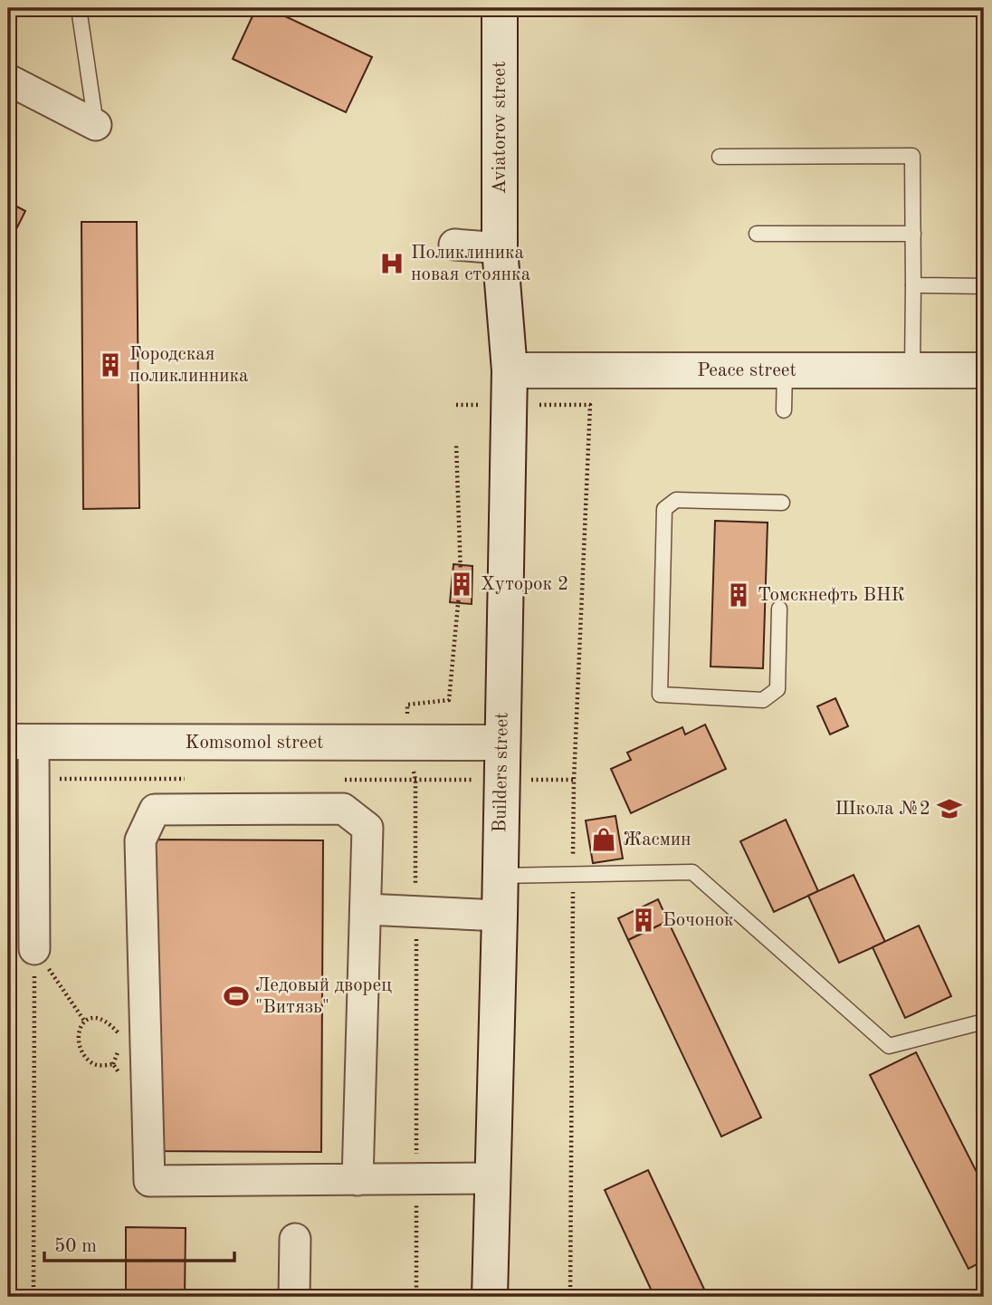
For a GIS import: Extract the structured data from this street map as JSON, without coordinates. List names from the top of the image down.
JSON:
{
  "streets": {
    "main road": [
      "Aviatorov street",
      "Peace street",
      "Komsomol street",
      "Builders street"
    ]
  },
  "crossings": [
    ["Aviatorov street", "Builders street"],
    ["Peace street", "Builders street"],
    ["Komsomol street", "Builders street"]
  ],
  "places": {
    "hospital": ["Поликлиника новая стоянка"],
    "building": [
      "Городская поликлинника",
      "Хуторок 2",
      "Томскнефть ВНК",
      "Бочонок"
    ],
    "school or university": ["Школа №2"],
    "shop": ["Жасмин"],
    "sports": ["Ледовый дворец \"Витязь\""]
  },
  "scale_bar": "50 m"
}
